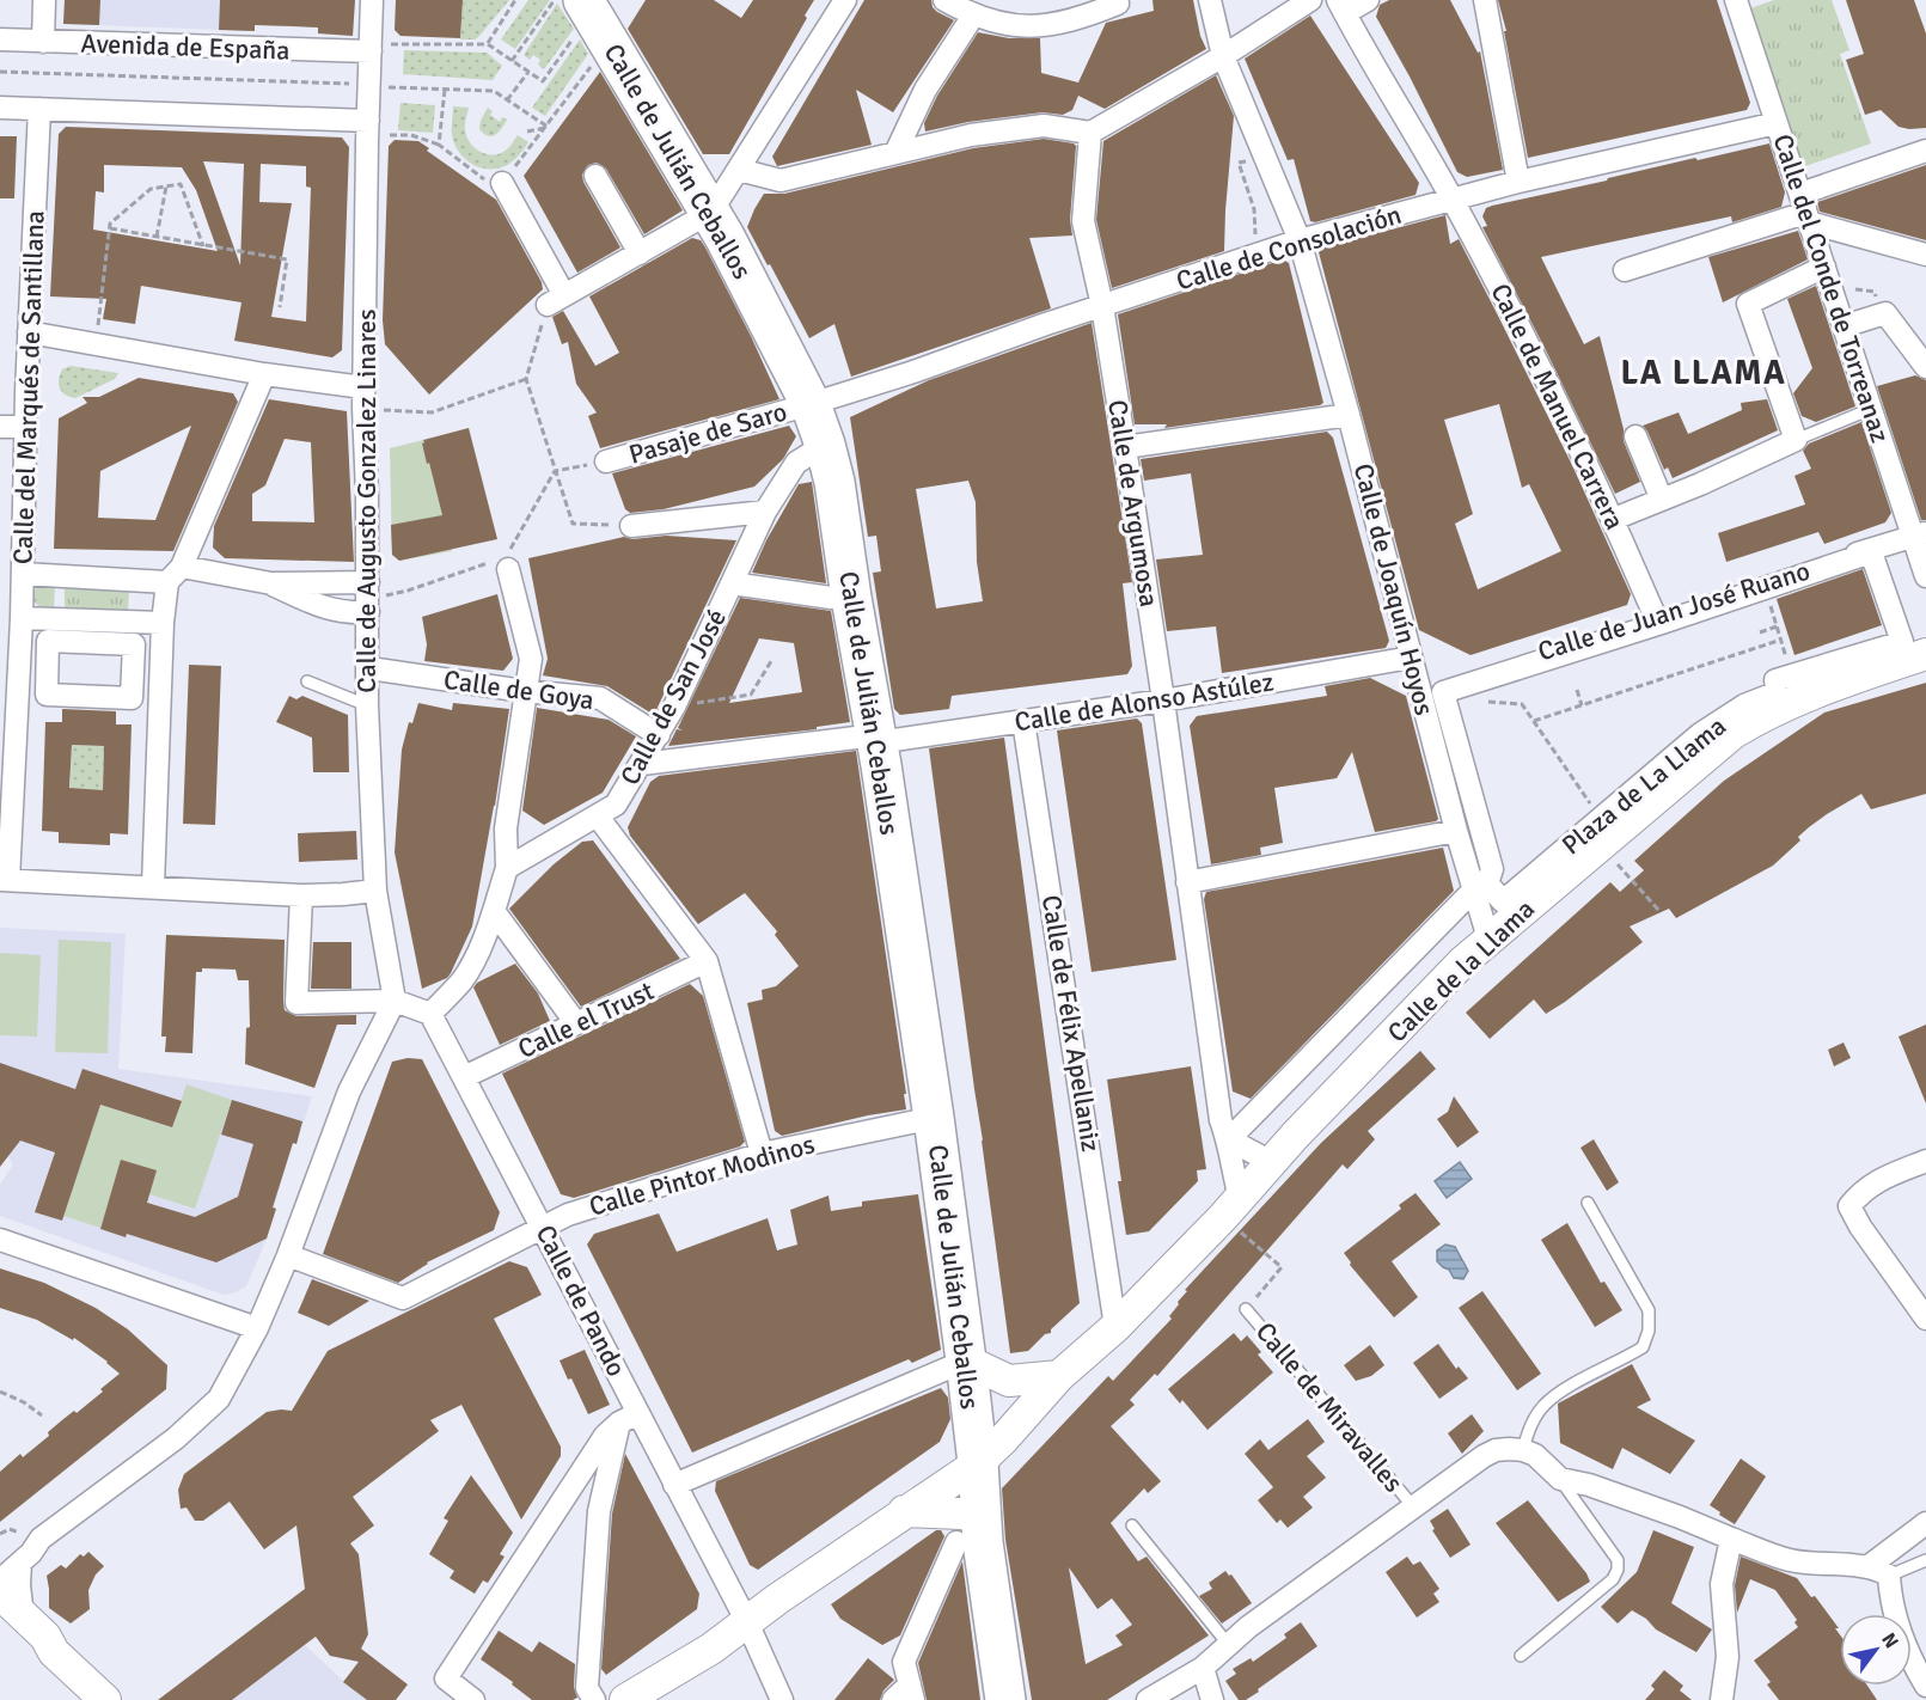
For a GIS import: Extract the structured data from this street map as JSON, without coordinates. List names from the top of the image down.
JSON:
{
  "streets": {
    "highway": ["Calle de Julián Ceballos"],
    "main road": ["Calle de la Llama"],
    "street": [
      "Avenida de España",
      "Calle de Consolación",
      "Calle del Conde de Torreanaz",
      "Calle del Marqués de Santillana",
      "Calle de Manuel Carrera",
      "Pasaje de Saro",
      "Calle de Augusto Gonzalez Linares",
      "Calle de Argumosa",
      "Calle de Joaquín Hoyos",
      "Calle de Juan José Ruano",
      "Calle de Goya",
      "Calle de San José",
      "Calle de Alonso Astúlez",
      "Plaza de La Llama",
      "Calle el Trust",
      "Calle de Félix Apellaniz",
      "Calle Pintor Modinos",
      "Calle de Pando",
      "Calle de Miravalles"
    ]
  },
  "crossings": [
    ["Avenida de España", "Calle de Augusto Gonzalez Linares"],
    ["Calle de Julián Ceballos", "Calle de Consolación"],
    ["Calle de Julián Ceballos", "Pasaje de Saro"],
    ["Calle de Julián Ceballos", "Calle de Alonso Astúlez"],
    ["Calle de Julián Ceballos", "Calle de la Llama"],
    ["Calle de Julián Ceballos", "Calle Pintor Modinos"],
    ["Calle de Consolación", "Calle del Conde de Torreanaz"],
    ["Calle de Consolación", "Calle de Manuel Carrera"],
    ["Calle de Consolación", "Pasaje de Saro"],
    ["Calle de Consolación", "Calle de Argumosa"],
    ["Calle de Consolación", "Calle de Joaquín Hoyos"],
    ["Calle del Conde de Torreanaz", "Calle de Juan José Ruano"],
    ["Calle de Manuel Carrera", "Calle de Juan José Ruano"],
    ["Calle de Augusto Gonzalez Linares", "Calle de Goya"],
    ["Calle de Argumosa", "Calle de Alonso Astúlez"],
    ["Calle de Argumosa", "Calle de la Llama"],
    ["Calle de Joaquín Hoyos", "Calle de Juan José Ruano"],
    ["Calle de Joaquín Hoyos", "Calle de Alonso Astúlez"],
    ["Calle de Joaquín Hoyos", "Calle de la Llama"],
    ["Calle de Goya", "Calle de San José"],
    ["Calle de San José", "Calle de Alonso Astúlez"],
    ["Calle de Alonso Astúlez", "Calle de Félix Apellaniz"],
    ["Calle de la Llama", "Calle de Félix Apellaniz"],
    ["Calle de la Llama", "Calle de Pando"],
    ["Calle el Trust", "Calle de Pando"],
    ["Calle Pintor Modinos", "Calle de Pando"]
  ],
  "districts": ["LA LLAMA"],
  "north": "top right"
}
